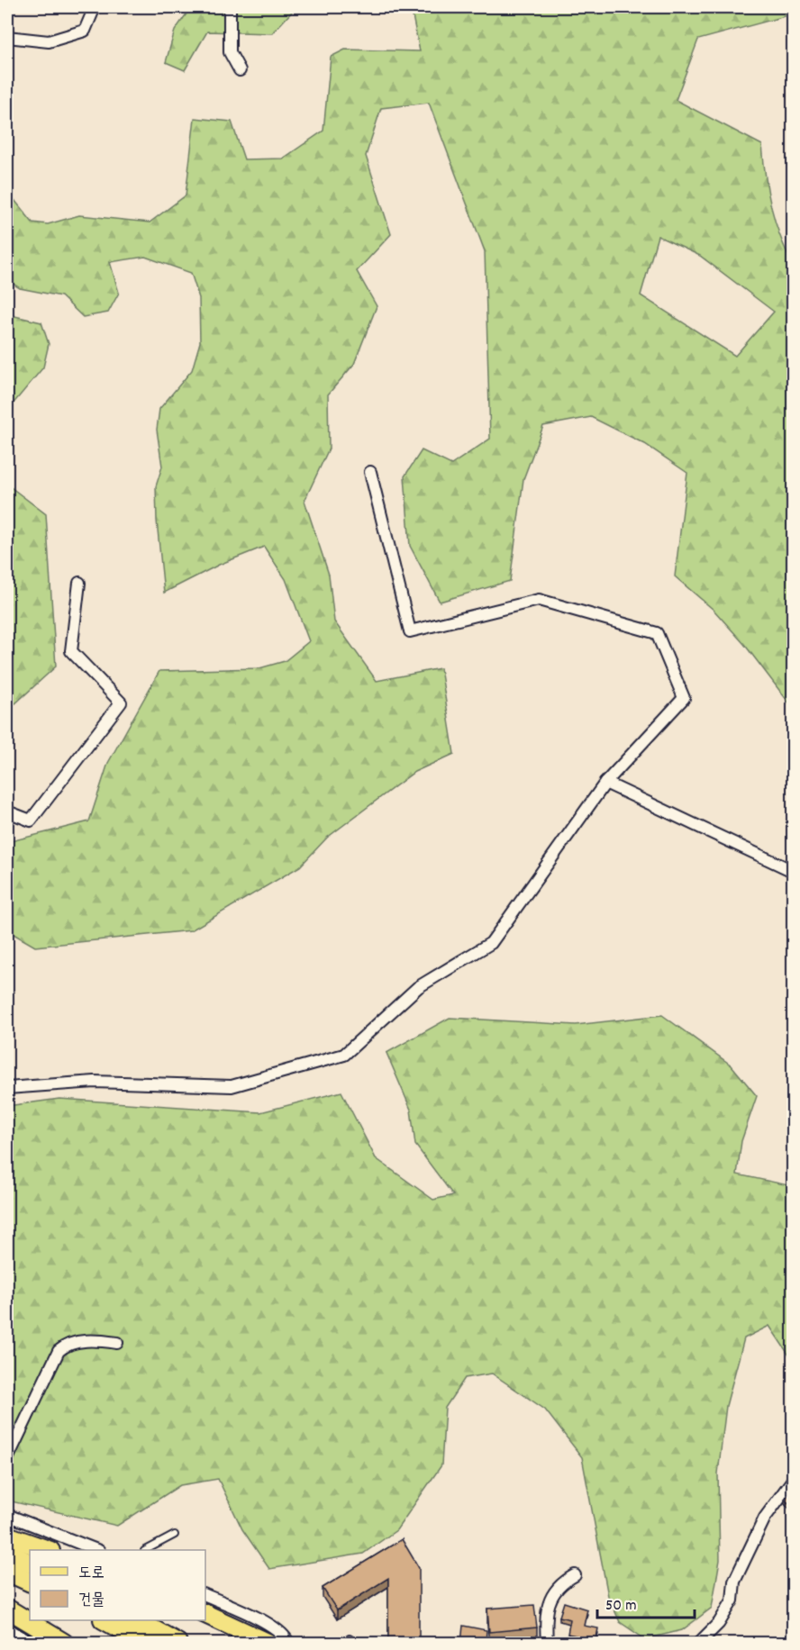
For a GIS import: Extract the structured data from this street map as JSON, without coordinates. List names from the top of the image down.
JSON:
{
  "legend": ["도로", "건물"],
  "scale_bar": "50 m"
}
